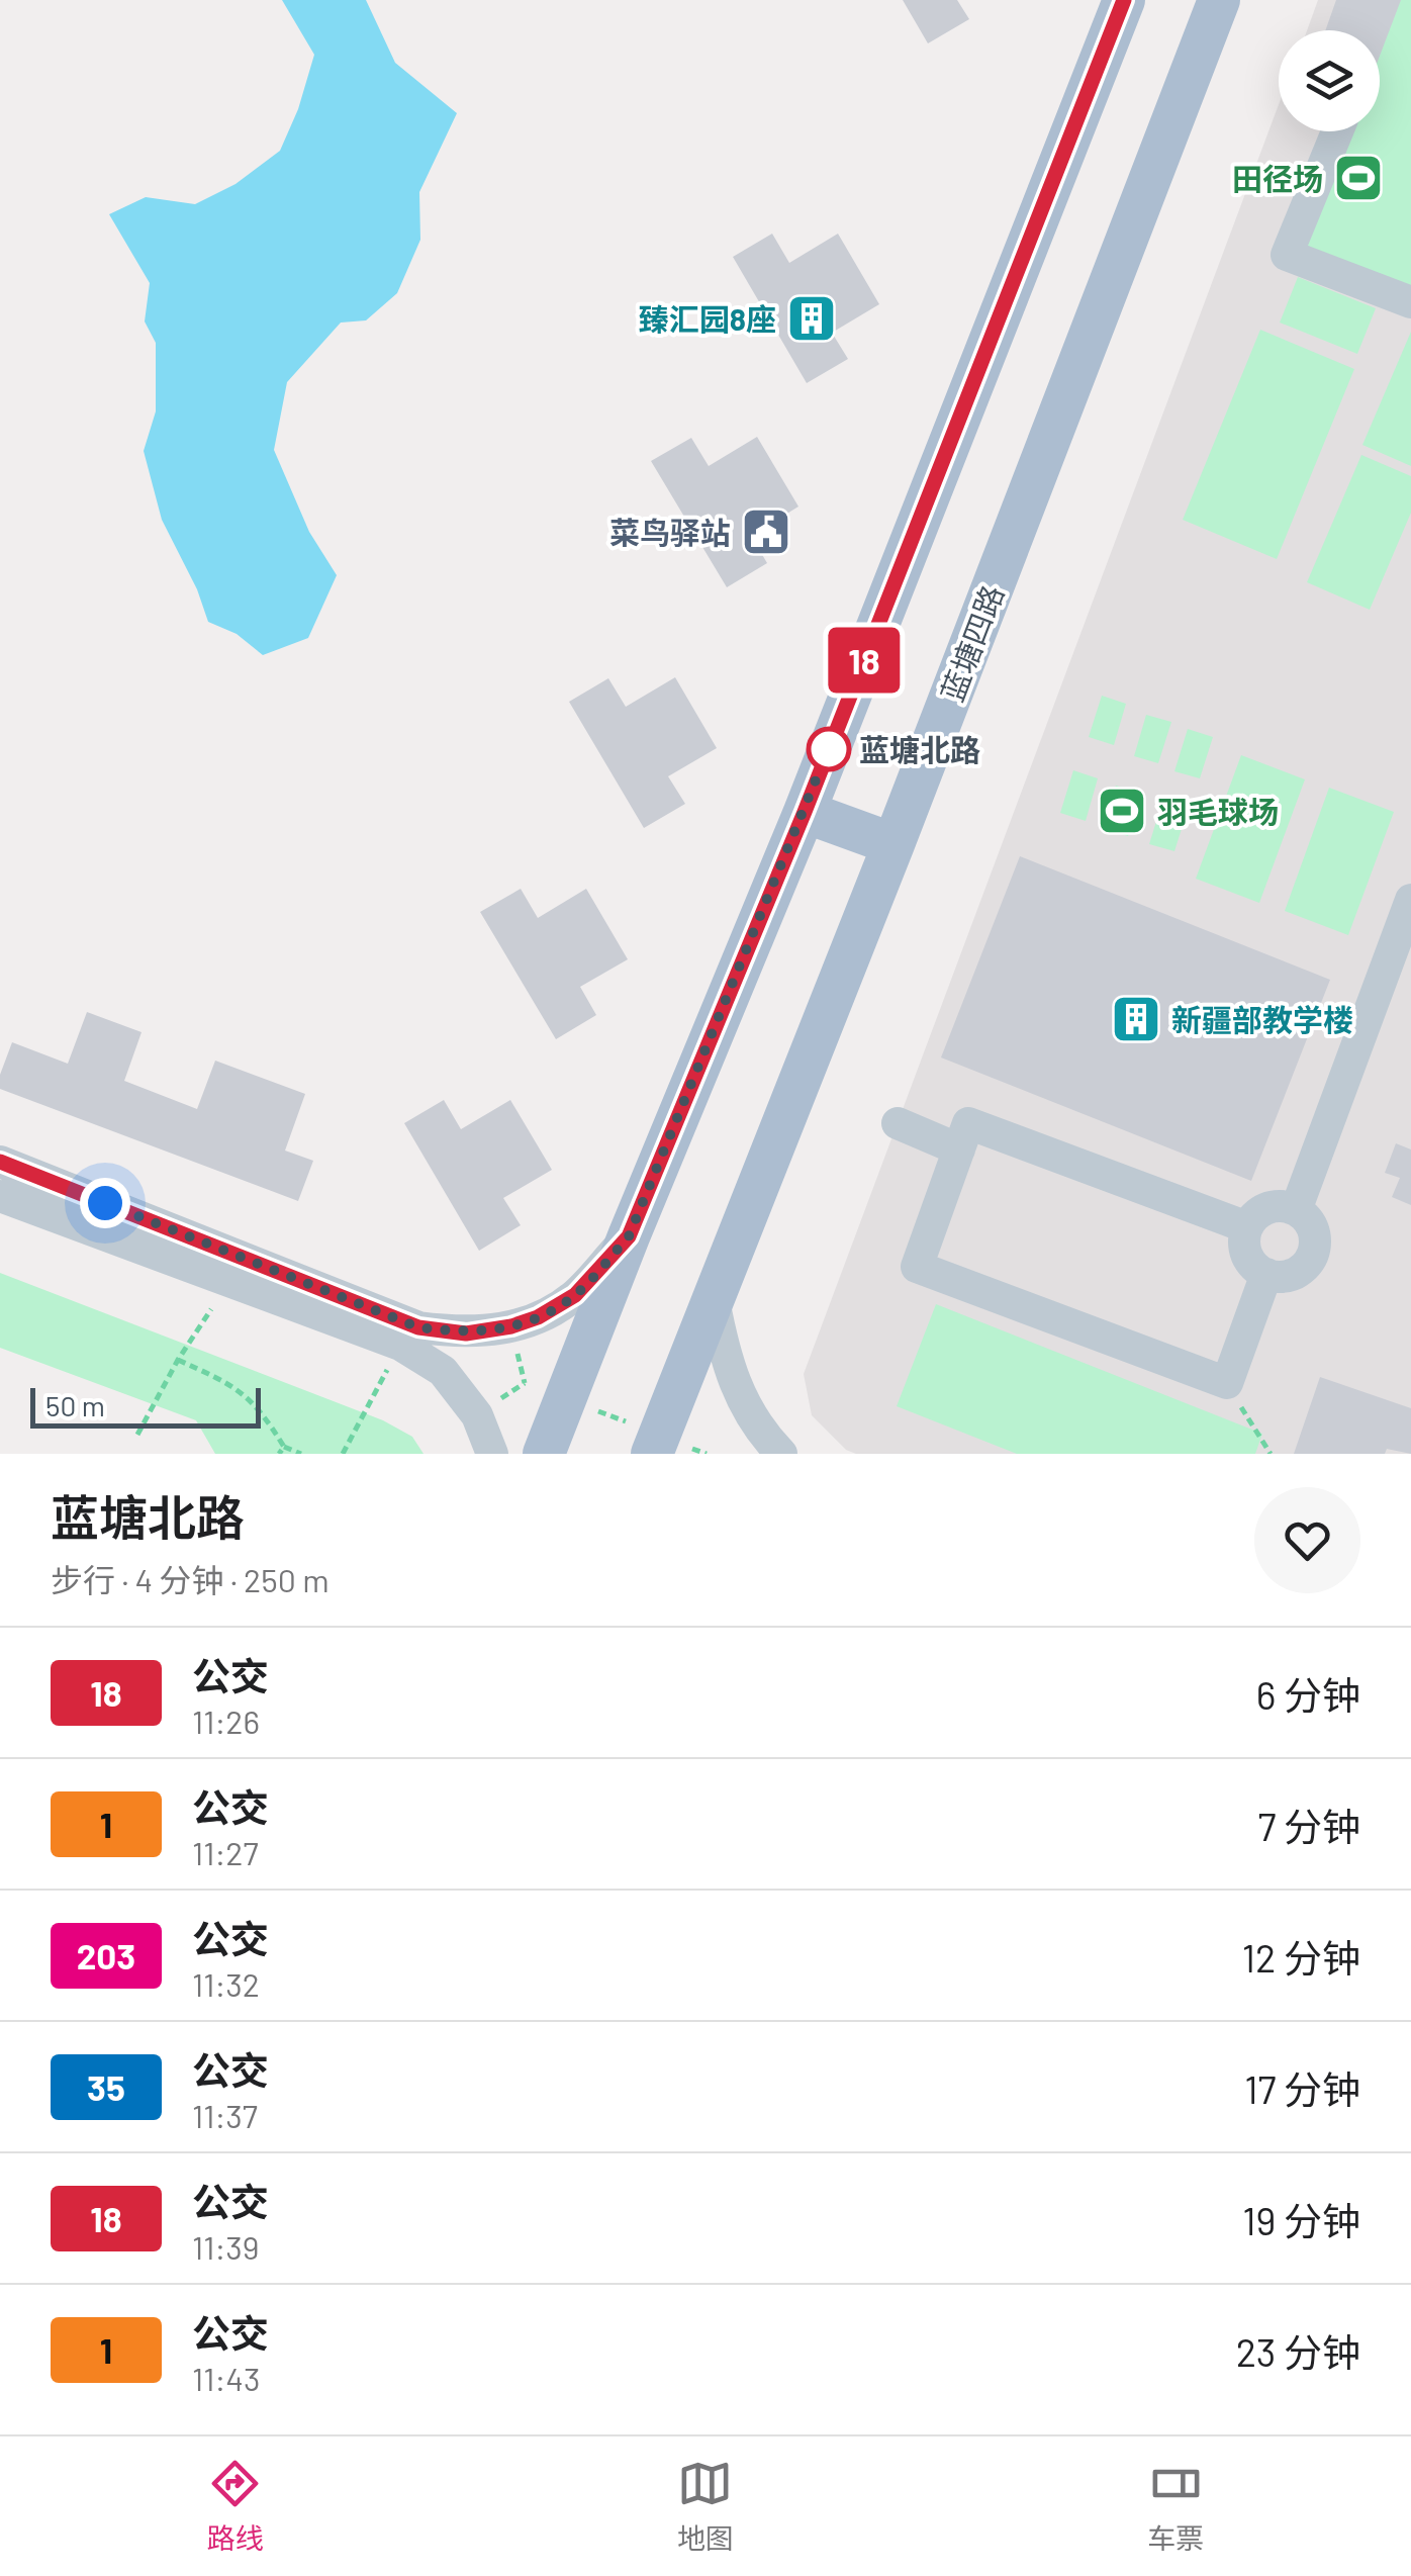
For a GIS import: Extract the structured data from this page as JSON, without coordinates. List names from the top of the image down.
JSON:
{
  "streets": {
    "main road": ["蓝塘四路"]
  },
  "places": {
    "sports": ["田径场", "羽毛球场"],
    "building": ["臻汇园8座", "新疆部教学楼"],
    "public building": ["菜鸟驿站"],
    "other": ["蓝塘北路"]
  },
  "lines": ["bus line 18"],
  "scale_bar": "50 m",
  "page": {
    "on_map": "18",
    "scale": "50 m",
    "heading": ["蓝塘北路", "步行 · 4 分钟 · 250 m"],
    "list": [
      {
        "mark": "18",
        "name": "公交",
        "note": "11:26",
        "value": "6 分钟"
      },
      {
        "mark": "1",
        "name": "公交",
        "note": "11:27",
        "value": "7 分钟"
      },
      {
        "mark": "203",
        "name": "公交",
        "note": "11:32",
        "value": "12 分钟"
      },
      {
        "mark": "35",
        "name": "公交",
        "note": "11:37",
        "value": "17 分钟"
      },
      {
        "mark": "18",
        "name": "公交",
        "note": "11:39",
        "value": "19 分钟"
      },
      {
        "mark": "1",
        "name": "公交",
        "note": "11:43",
        "value": "23 分钟"
      }
    ],
    "tabs": ["路线", "地图", "车票"]
  }
}
